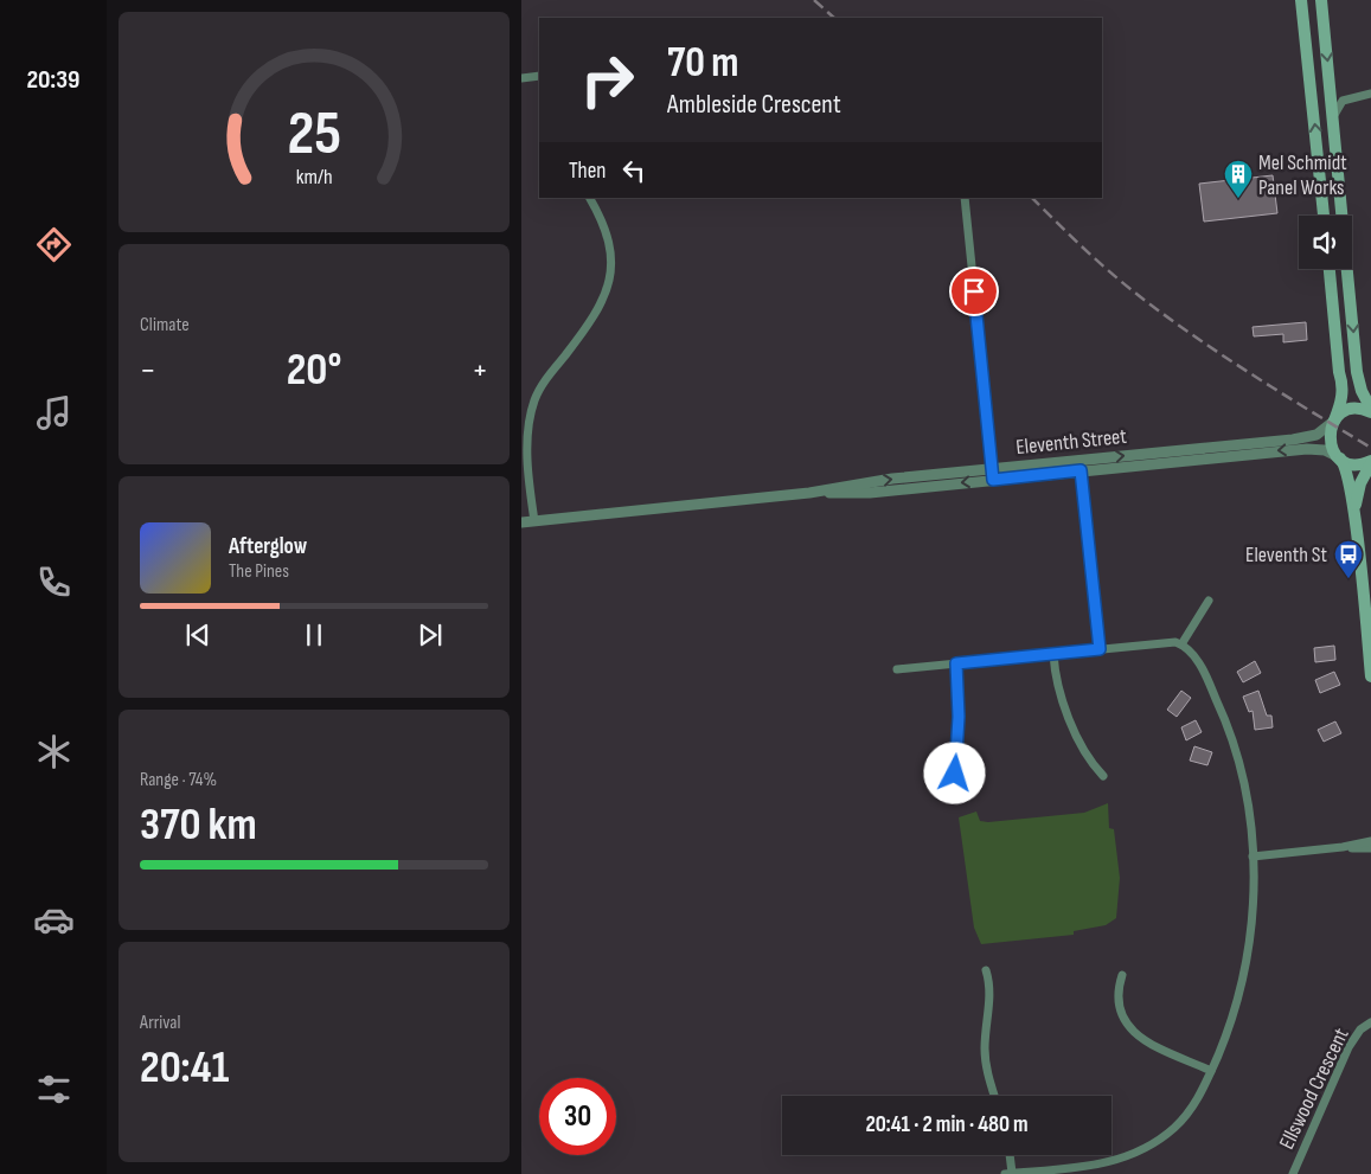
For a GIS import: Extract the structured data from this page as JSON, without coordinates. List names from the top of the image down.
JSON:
{
  "streets": {
    "street": ["Eleventh Street", "Ellswood Crescent"]
  },
  "places": {
    "building": ["Mel Schmidt Panel Works"],
    "bus stop": ["Eleventh St"]
  },
  "page": {
    "tabs": "20:39",
    "turn": ["70 m", "Ambleside Crescent"],
    "then": "Then",
    "tile": [
      "Climate",
      ["Range · 74%", "370 km"],
      ["Arrival", "20:41"]
    ],
    "heat": ["−", "20°", "+"],
    "song": ["Afterglow", "The Pines"],
    "limit": "30",
    "trip": "20:41 · 2 min · 480 m",
    "gauge": ["25", "km/h"]
  }
}
